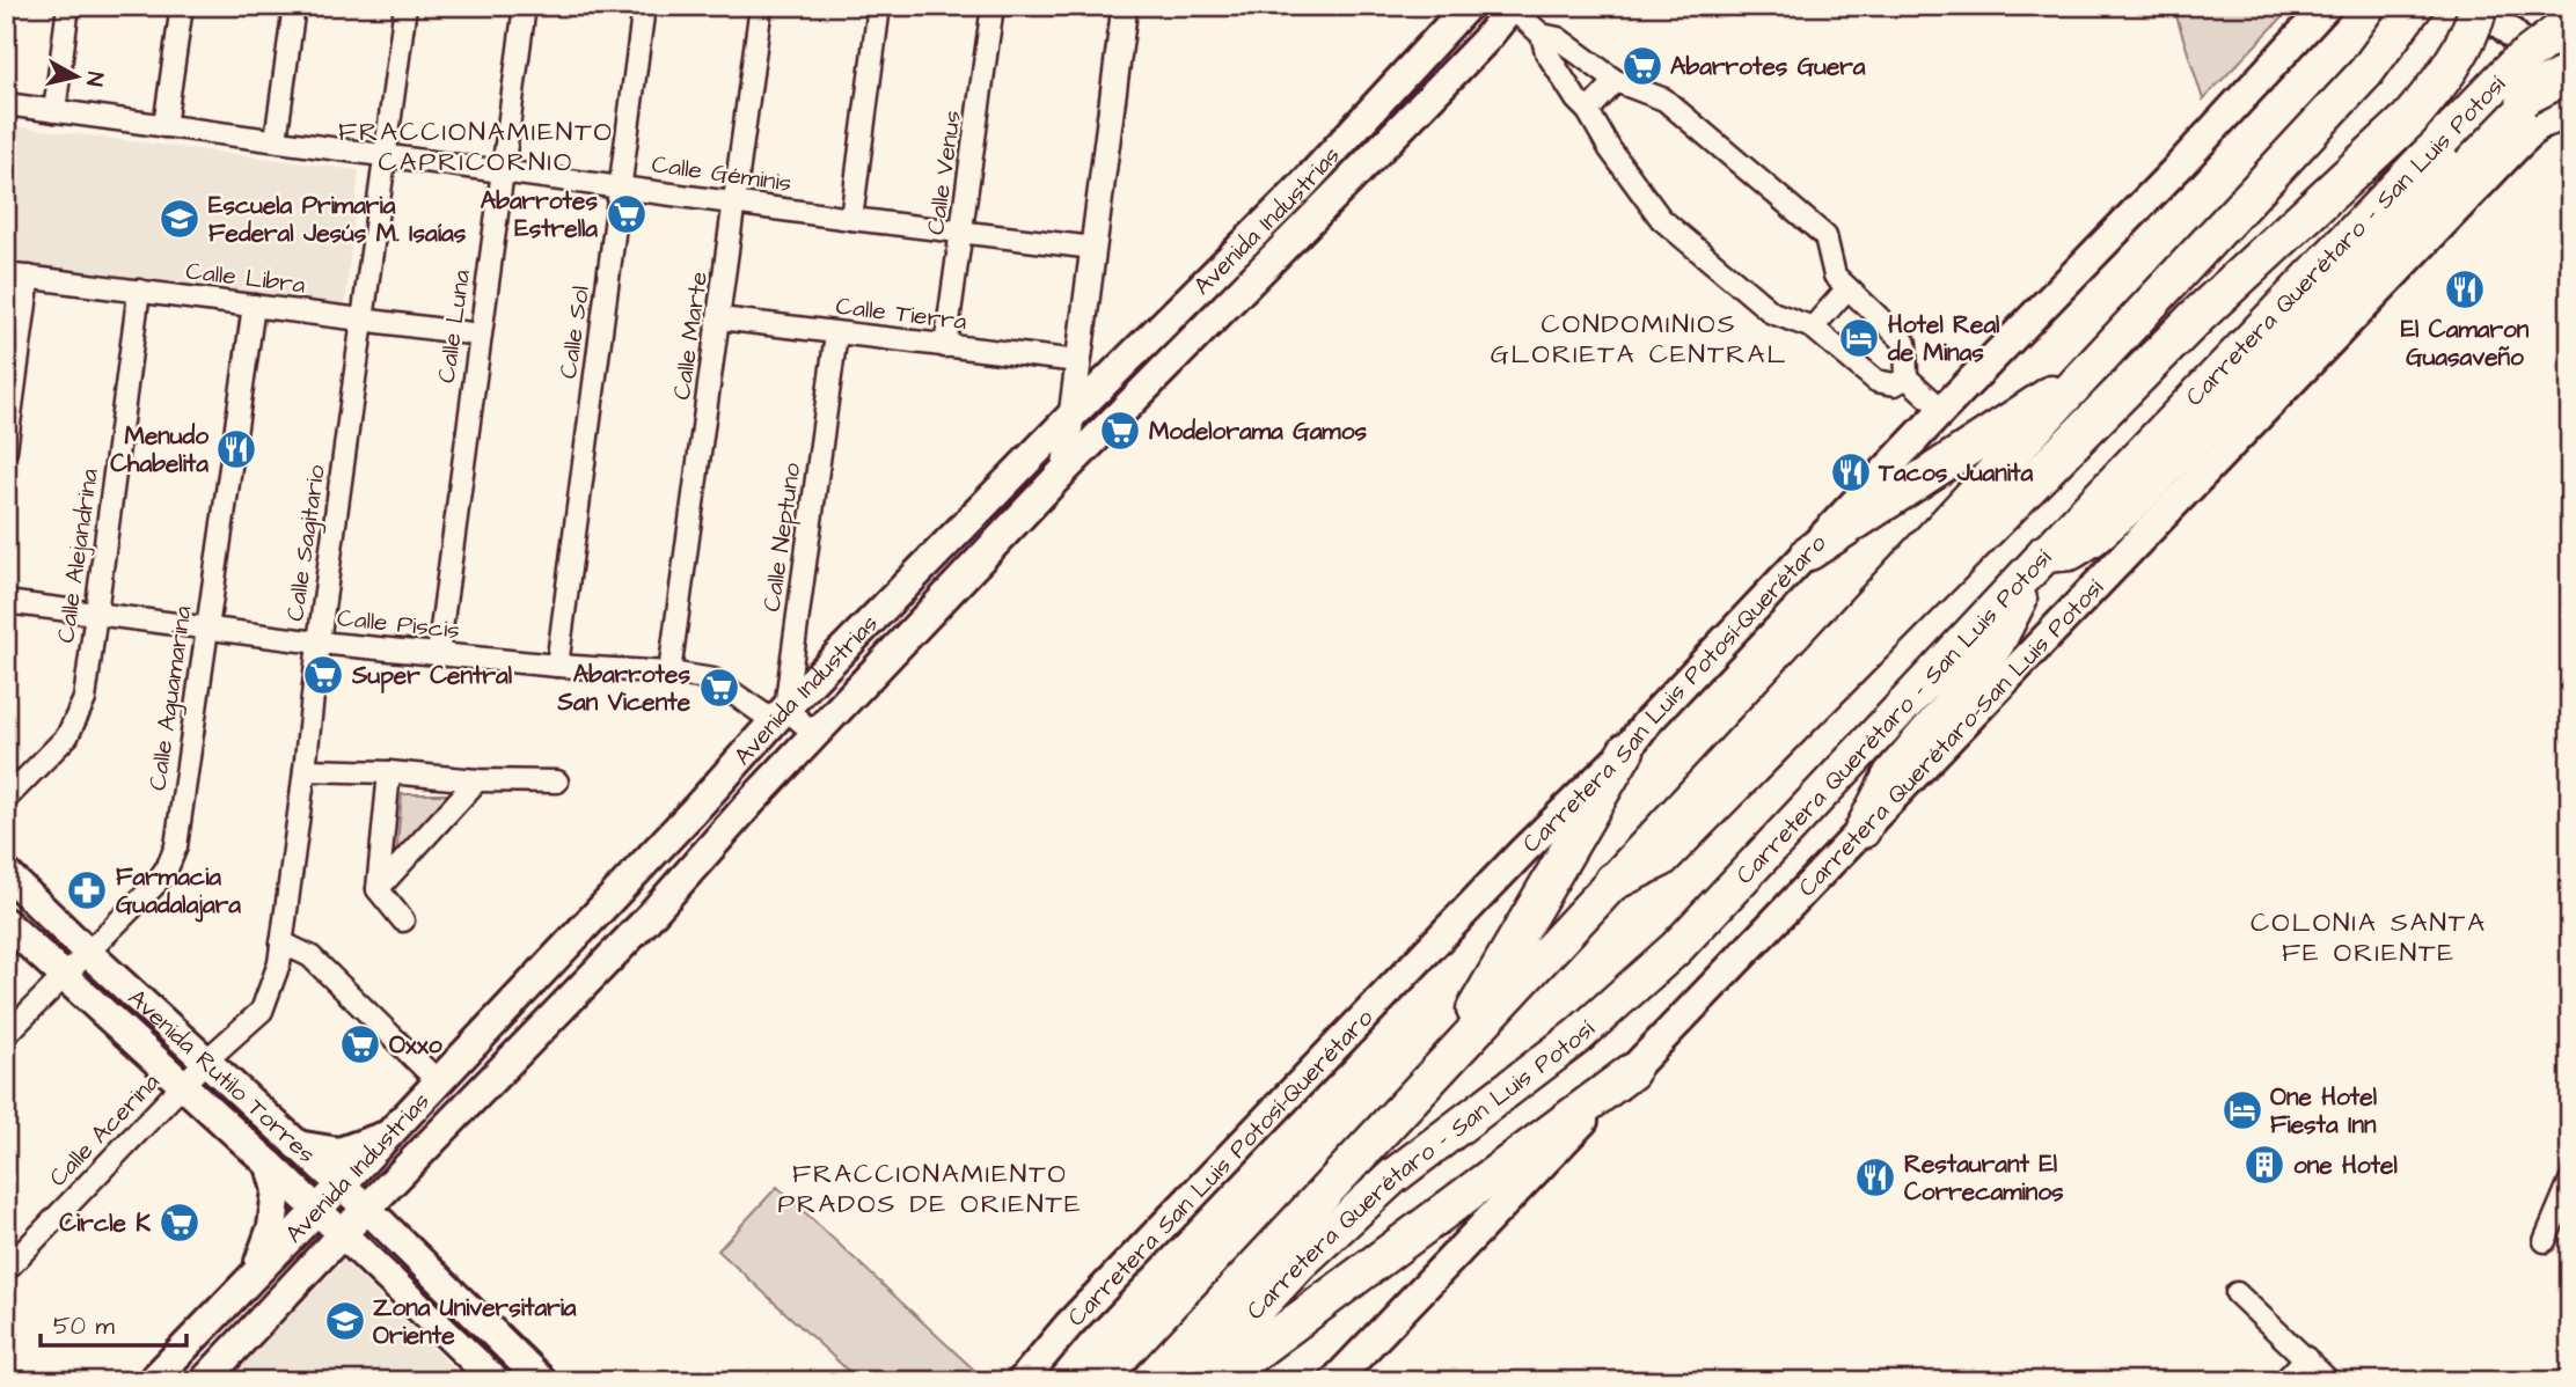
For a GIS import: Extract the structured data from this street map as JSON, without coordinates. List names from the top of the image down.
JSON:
{
  "streets": {
    "highway": ["Carretera Querétaro - San Luis Potosí"],
    "main road": [
      "Avenida Industrias",
      "Carretera San Luis Potosí-Querétaro",
      "Carretera Querétaro-San Luis Potosí",
      "Avenida Rutilo Torres"
    ],
    "street": [
      "Calle Venus",
      "Calle Géminis",
      "Calle Libra",
      "Calle Tierra",
      "Calle Luna",
      "Calle Sol",
      "Calle Marte",
      "Calle Neptuno",
      "Calle Sagitario",
      "Calle Alejandrina",
      "Calle Piscis",
      "Calle Aguamarina",
      "Calle Acerina"
    ]
  },
  "crossings": [
    ["Calle Venus", "Calle Géminis"],
    ["Calle Venus", "Calle Tierra"],
    ["Calle Géminis", "Calle Luna"],
    ["Calle Géminis", "Calle Sol"],
    ["Calle Géminis", "Calle Marte"],
    ["Calle Géminis", "Calle Sagitario"],
    ["Avenida Industrias", "Calle Neptuno"],
    ["Avenida Industrias", "Calle Piscis"],
    ["Avenida Industrias", "Avenida Rutilo Torres"],
    ["Calle Libra", "Calle Luna"],
    ["Calle Libra", "Calle Sagitario"],
    ["Calle Libra", "Calle Alejandrina"],
    ["Calle Libra", "Calle Aguamarina"],
    ["Calle Tierra", "Calle Marte"],
    ["Calle Tierra", "Calle Neptuno"],
    ["Calle Luna", "Calle Piscis"],
    ["Calle Sol", "Calle Piscis"],
    ["Calle Marte", "Calle Piscis"],
    ["Calle Neptuno", "Calle Piscis"],
    ["Calle Sagitario", "Calle Piscis"],
    ["Calle Sagitario", "Avenida Rutilo Torres"],
    ["Calle Sagitario", "Calle Acerina"],
    ["Calle Alejandrina", "Calle Piscis"],
    ["Calle Piscis", "Calle Aguamarina"],
    ["Calle Aguamarina", "Avenida Rutilo Torres"],
    ["Avenida Rutilo Torres", "Calle Acerina"]
  ],
  "districts": [
    "FRACCIONAMIENTO CAPRICORNIO",
    "CONDOMINIOS GLORIETA CENTRAL",
    "COLONIA SANTA FE ORIENTE",
    "FRACCIONAMIENTO PRADOS DE ORIENTE"
  ],
  "places": {
    "supermarket": [
      "Abarrotes Guera",
      "Abarrotes Estrella",
      "Modelorama Gamos",
      "Super Central",
      "Abarrotes San Vicente",
      "Oxxo",
      "Circle K"
    ],
    "school or university": ["Escuela Primaria Federal Jesús M. Isaías", "Zona Universitaria Oriente"],
    "restaurant": [
      "El Camaron Guasaveño",
      "Menudo Chabelita",
      "Tacos Juanita",
      "Restaurant El Correcaminos"
    ],
    "hotel": ["Hotel Real de Minas", "One Hotel Fiesta Inn"],
    "pharmacy": ["Farmacia Guadalajara"],
    "building": ["one Hotel"]
  },
  "scale_bar": "50 m",
  "north": "right"
}
